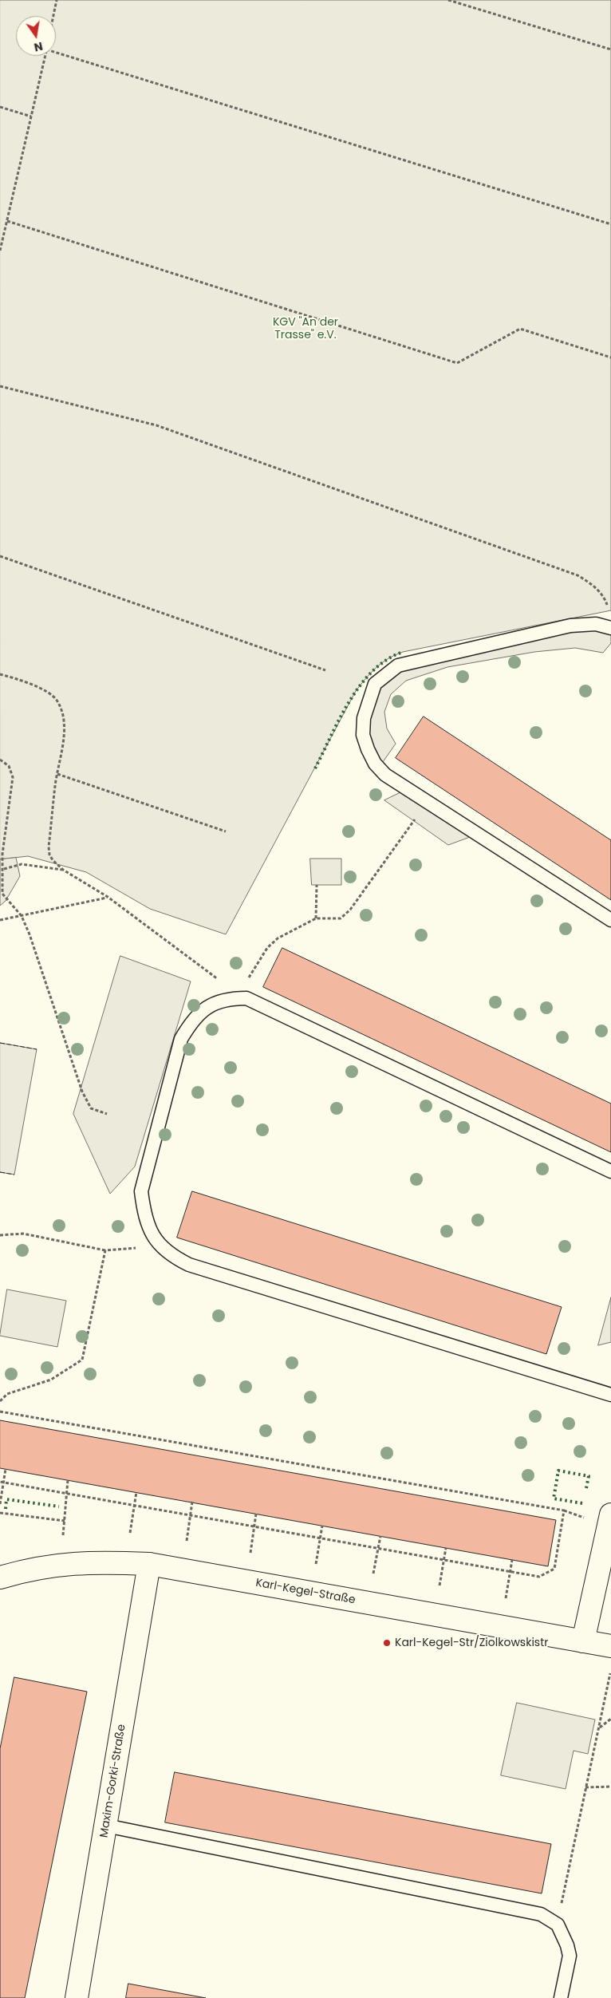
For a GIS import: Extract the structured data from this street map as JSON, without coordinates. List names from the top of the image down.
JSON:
{
  "streets": {
    "street": ["Karl-Kegel-Straße", "Maxim-Gorki-Straße"]
  },
  "crossings": [
    ["Karl-Kegel-Straße", "Maxim-Gorki-Straße"]
  ],
  "parks": ["KGV \"An der Trasse\" e.V."],
  "places": ["Karl-Kegel-Str/Ziolkowskistr"],
  "north": "bottom"
}
